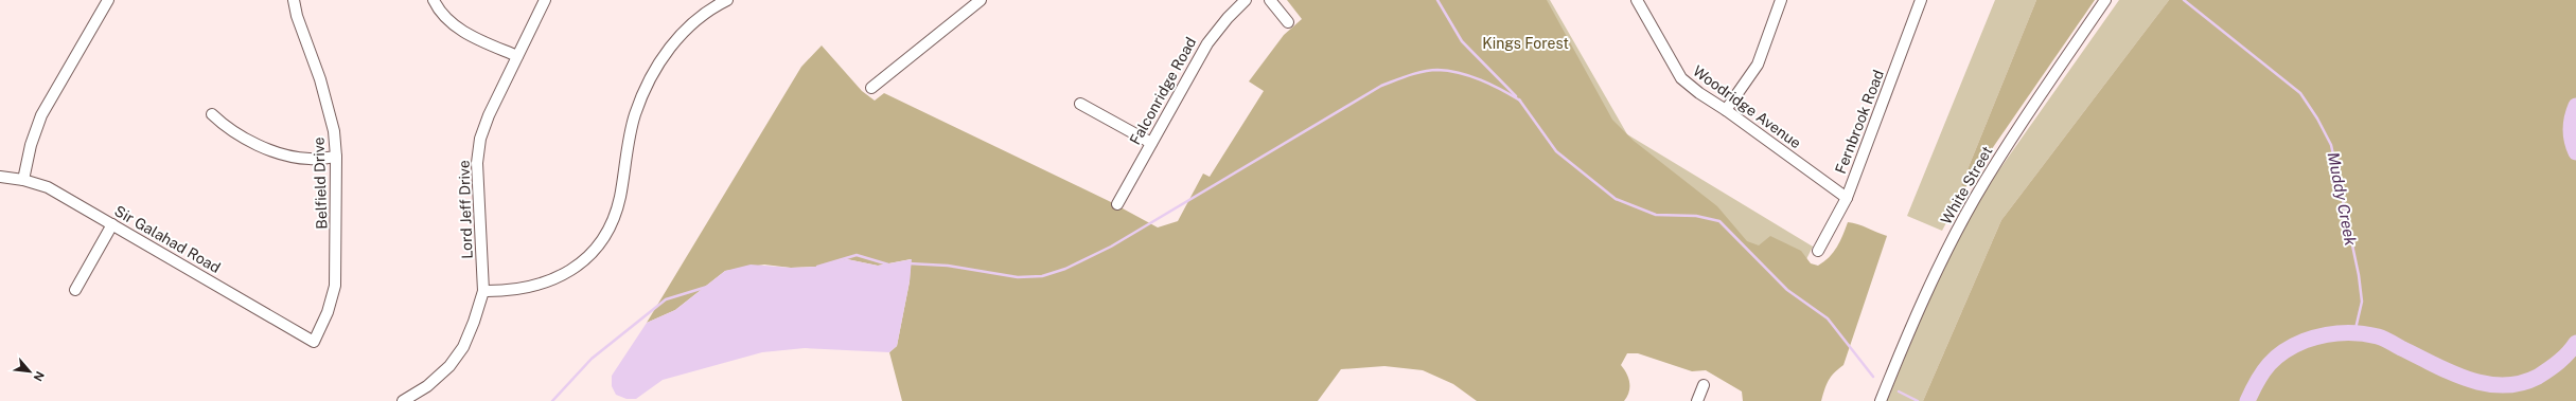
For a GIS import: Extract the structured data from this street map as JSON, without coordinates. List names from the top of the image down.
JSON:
{
  "streets": {
    "street": [
      "Falconridge Road",
      "Woodridge Avenue",
      "Fernbrook Road",
      "Belfield Drive",
      "White Street",
      "Lord Jeff Drive",
      "Sir Galahad Road"
    ]
  },
  "crossings": [
    ["Woodridge Avenue", "Fernbrook Road"],
    ["Belfield Drive", "Sir Galahad Road"]
  ],
  "water": ["Muddy Creek"],
  "parks": ["Kings Forest"],
  "north": "bottom right"
}
